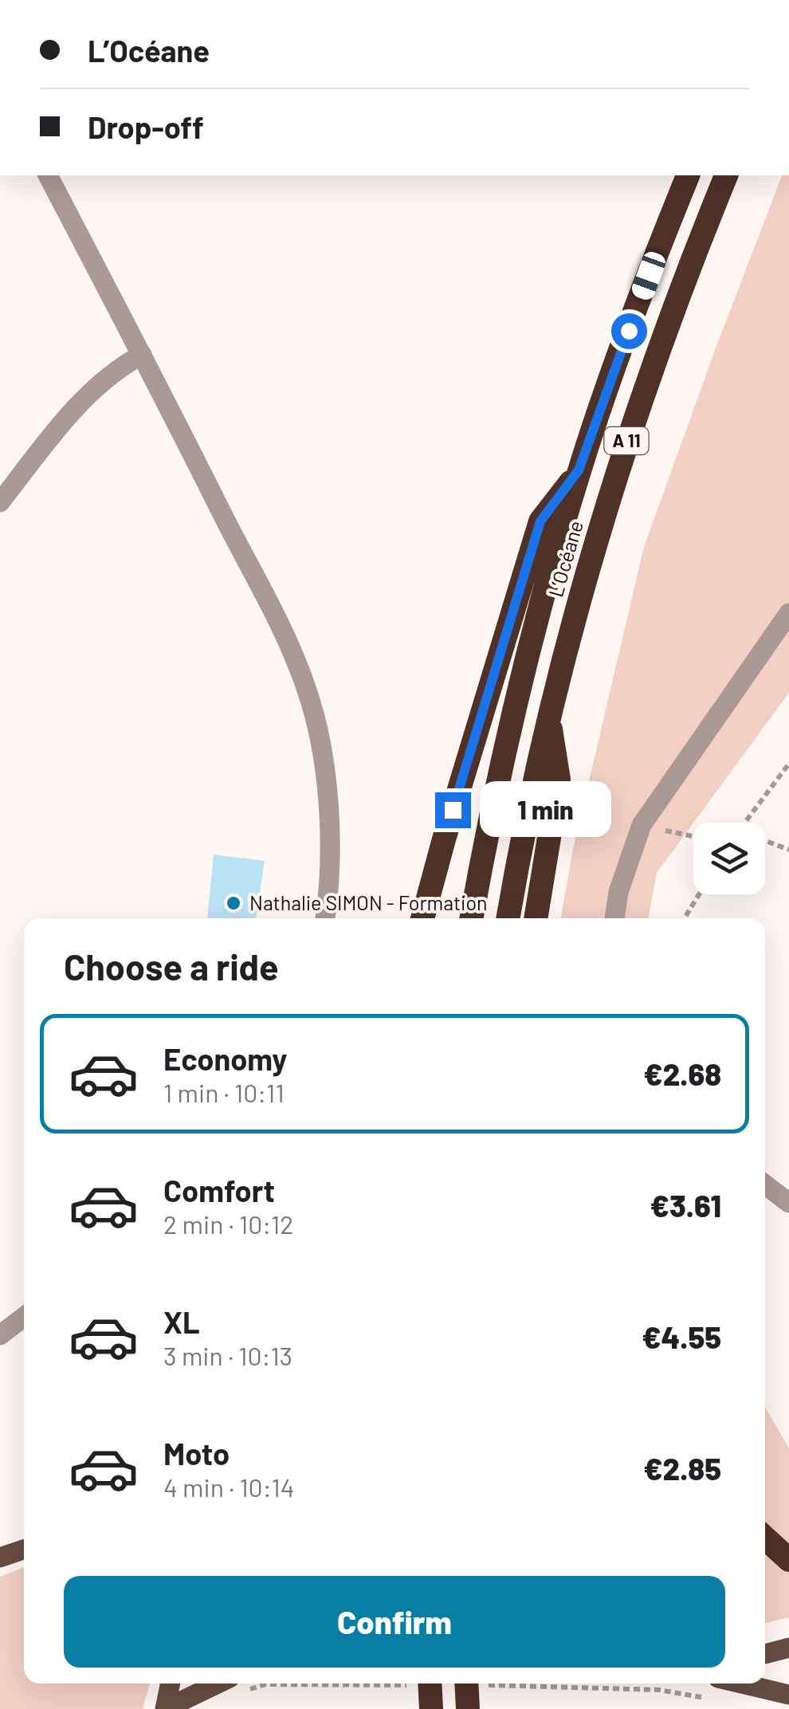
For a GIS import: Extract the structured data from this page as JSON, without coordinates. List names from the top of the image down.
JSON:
{
  "streets": {
    "highway": ["A 11", "L’Océane"]
  },
  "places": ["Nathalie SIMON - Formation"],
  "page": {
    "banner": ["L’Océane", "Drop-off"],
    "bubble": "1 min",
    "heading": "Choose a ride",
    "list": [
      {
        "name": "Economy",
        "note": "1 min · 10:11",
        "value": "€2.68"
      },
      {
        "name": "Comfort",
        "note": "2 min · 10:12",
        "value": "€3.61"
      },
      {
        "name": "XL",
        "note": "3 min · 10:13",
        "value": "€4.55"
      },
      {
        "name": "Moto",
        "note": "4 min · 10:14",
        "value": "€2.85"
      }
    ],
    "buttons": "Confirm"
  }
}
